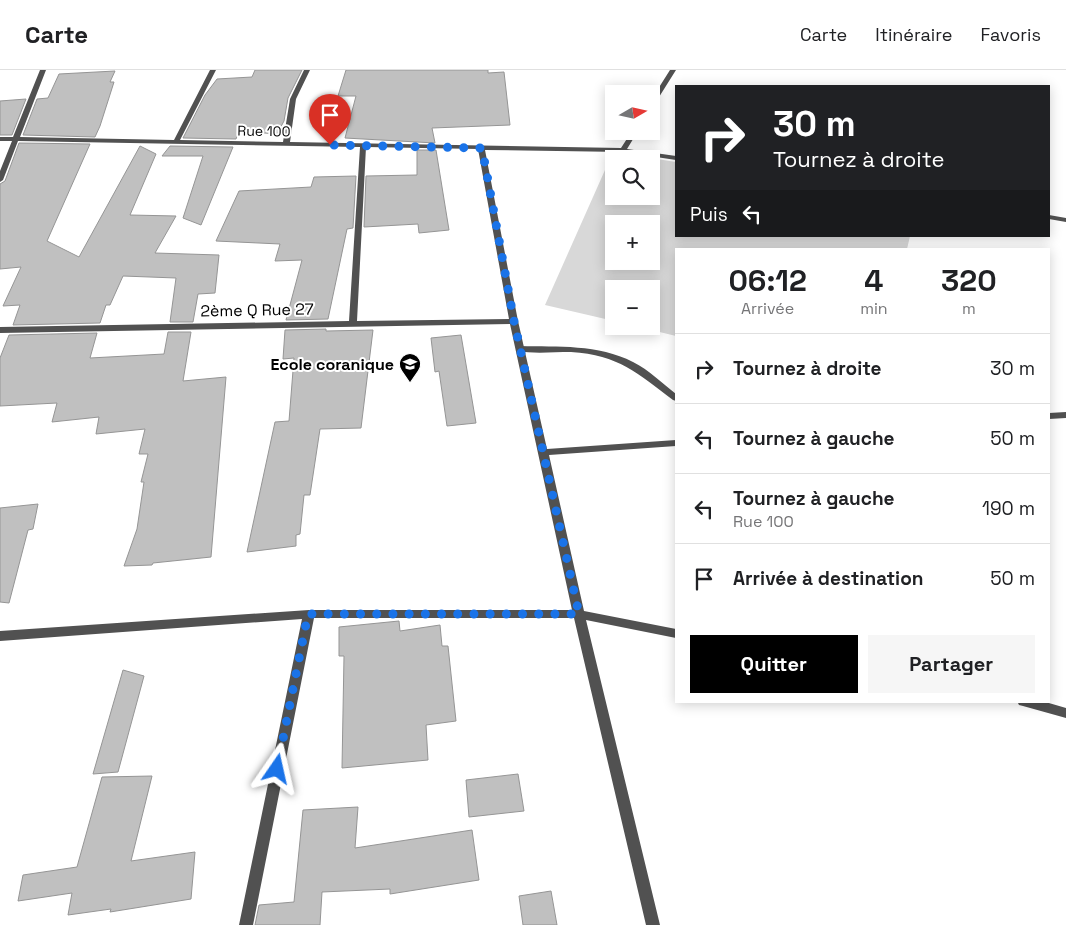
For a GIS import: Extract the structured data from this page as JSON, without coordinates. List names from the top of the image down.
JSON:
{
  "streets": {
    "street": ["Rue 100", "2ème Q Rue 27"]
  },
  "places": {
    "school or university": ["Ecole coranique"]
  },
  "north": "right",
  "page": {
    "header": "Carte",
    "nav": ["Carte", "Itinéraire", "Favoris"],
    "map_buttons": ["+", "−"],
    "turn": ["30 m", "Tournez à droite"],
    "then": "Puis",
    "eta": [
      "06:12",
      "Arrivée",
      "4",
      "min",
      "320",
      "m"
    ],
    "list": [
      {
        "name": "Tournez à droite",
        "value": "30 m"
      },
      {
        "name": "Tournez à gauche",
        "value": "50 m"
      },
      {
        "name": "Tournez à gauche",
        "note": "Rue 100",
        "value": "190 m"
      },
      {
        "name": "Arrivée à destination",
        "value": "50 m"
      }
    ],
    "buttons": ["Quitter", "Partager"]
  }
}
